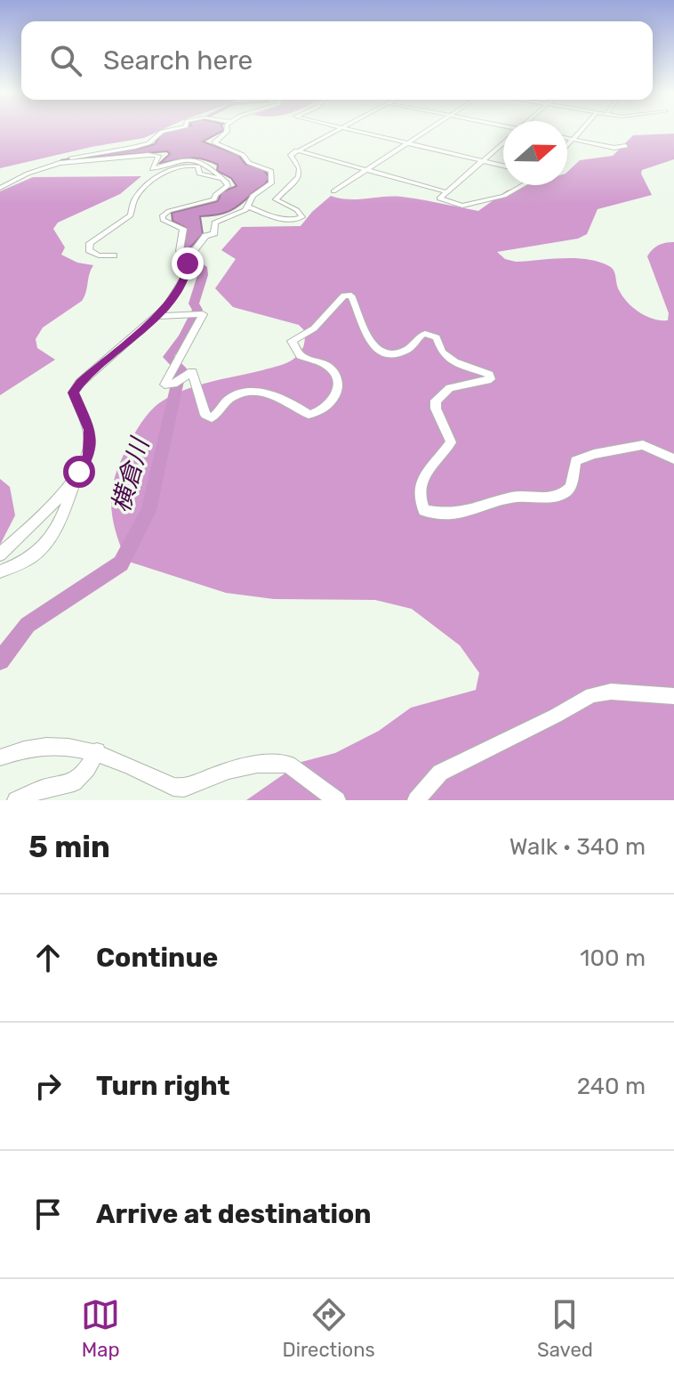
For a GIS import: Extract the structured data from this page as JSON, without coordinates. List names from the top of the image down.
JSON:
{
  "water": ["横倉川"],
  "north": "right",
  "page": {
    "search": "Search here",
    "heading": ["5 min", "Walk · 340 m"],
    "list": [
      ["Continue", "100 m"],
      ["Turn right", "240 m"],
      "Arrive at destination"
    ],
    "nav": ["Map", "Directions", "Saved"]
  }
}
